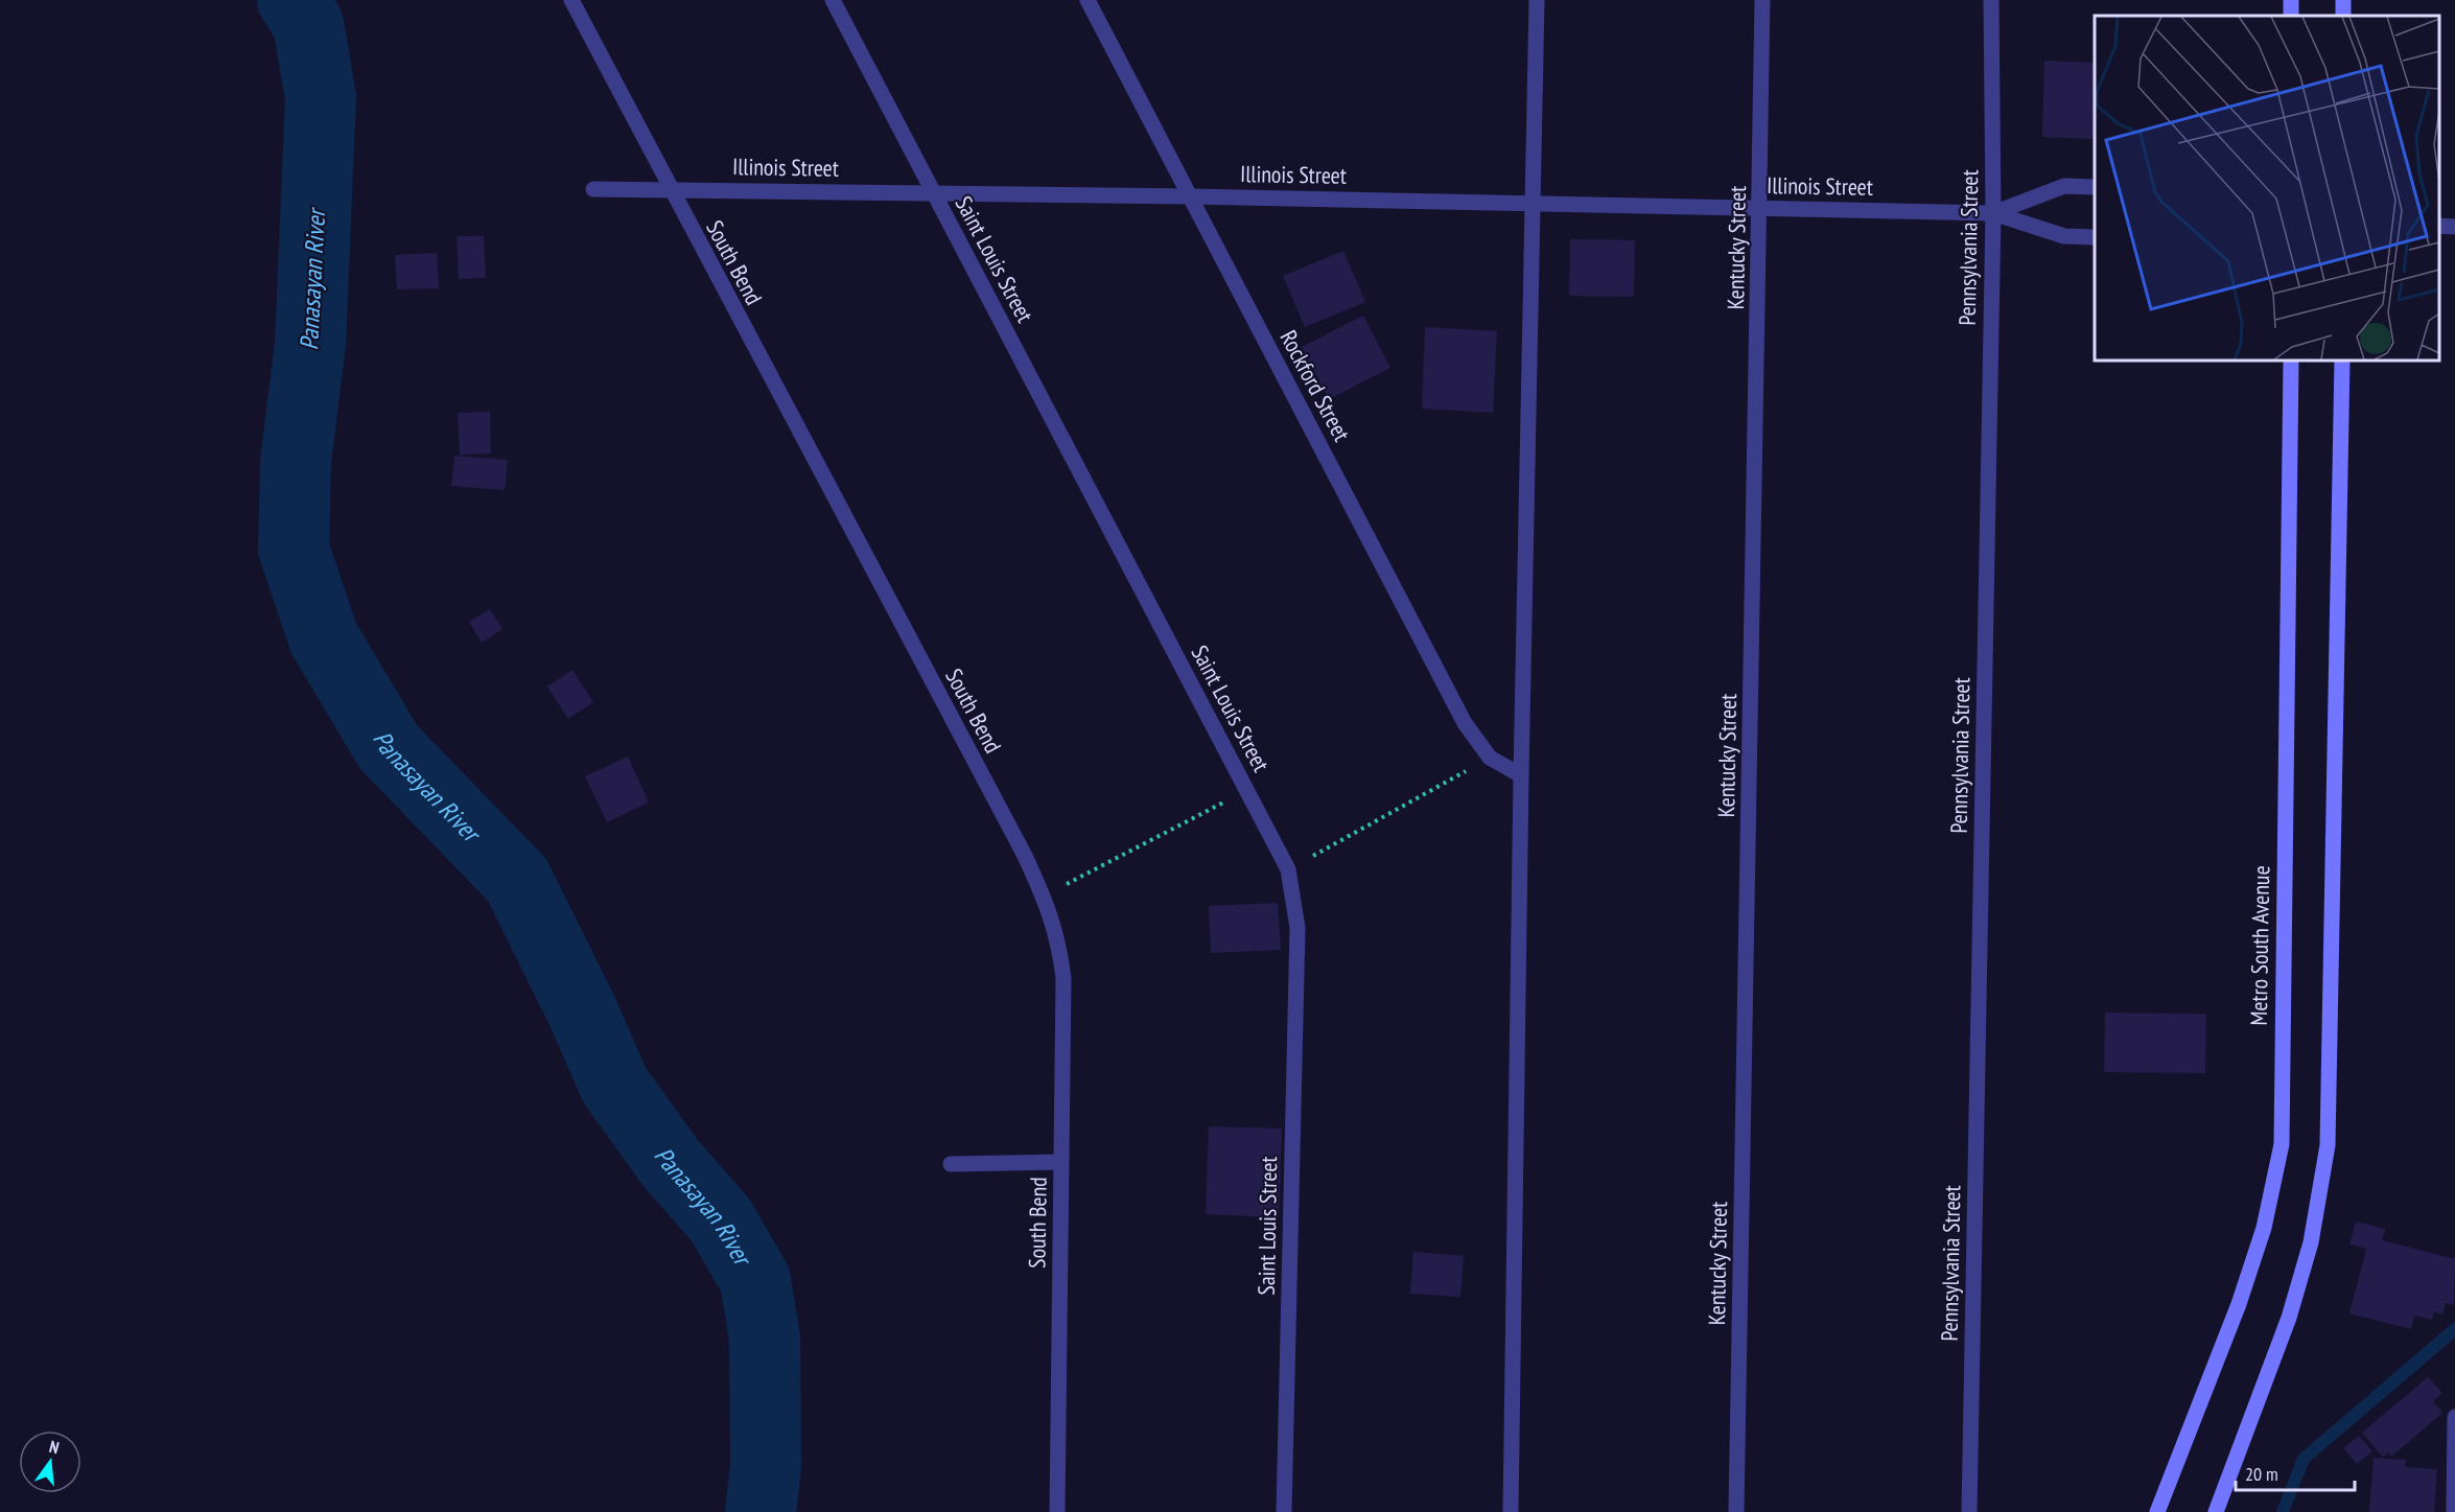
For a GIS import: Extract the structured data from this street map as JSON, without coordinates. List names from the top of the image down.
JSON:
{
  "streets": {
    "street": [
      "Illinois Street",
      "Kentucky Street",
      "Pennsylvania Street",
      "Saint Louis Street",
      "South Bend",
      "Rockford Street",
      "Metro South Avenue"
    ]
  },
  "crossings": [
    ["Illinois Street", "Kentucky Street"],
    ["Illinois Street", "Pennsylvania Street"],
    ["Illinois Street", "Saint Louis Street"],
    ["Illinois Street", "South Bend"],
    ["Illinois Street", "Rockford Street"]
  ],
  "water": ["Panasayan River"],
  "scale_bar": "20 m",
  "north": "top"
}
